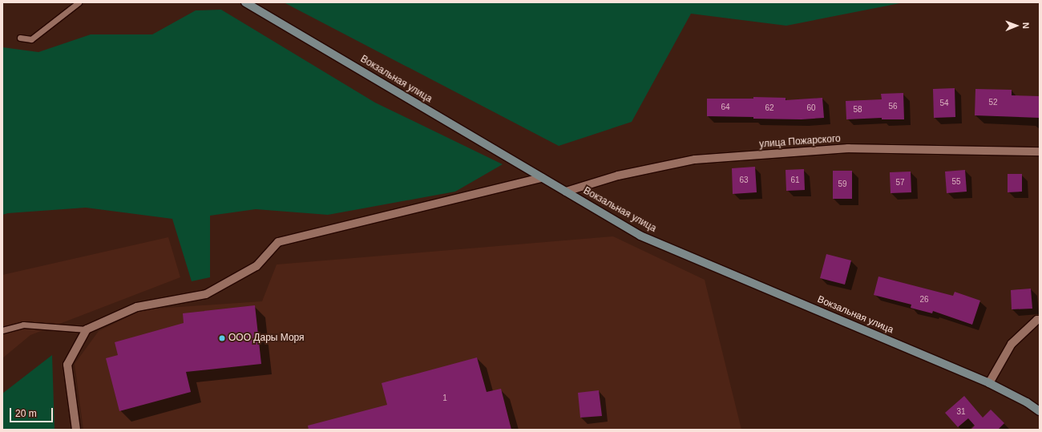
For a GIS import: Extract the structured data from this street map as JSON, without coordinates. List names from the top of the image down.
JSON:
{
  "streets": {
    "street": ["Вокзальная улица", "улица Пожарского"]
  },
  "crossings": [
    ["Вокзальная улица", "улица Пожарского"]
  ],
  "places": ["ООО Дары Моря"],
  "house_numbers": [
    "52",
    "54",
    "56",
    "64",
    "62",
    "60",
    "58",
    "63",
    "61",
    "55",
    "57",
    "59",
    "26",
    "1",
    "31"
  ],
  "scale_bar": "20 m",
  "north": "right"
}
